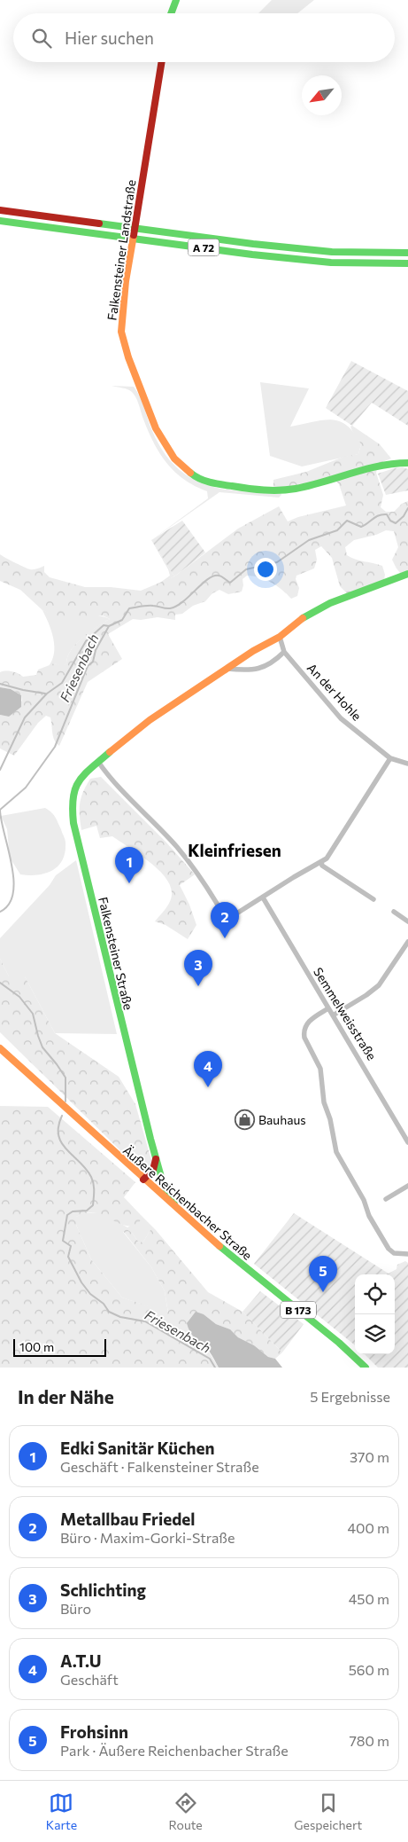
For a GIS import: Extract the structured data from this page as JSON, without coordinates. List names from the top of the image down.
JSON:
{
  "streets": {
    "main road": [
      "A 72",
      "Falkensteiner Landstraße",
      "Falkensteiner Straße",
      "Äußere Reichenbacher Straße",
      "B 173"
    ],
    "street": ["An der Hohle", "Semmelweisstraße"]
  },
  "crossings": [
    ["An der Hohle", "Falkensteiner Straße"],
    ["Falkensteiner Straße", "Äußere Reichenbacher Straße"]
  ],
  "districts": ["Kleinfriesen"],
  "water": ["Friesenbach"],
  "places": {
    "shop": ["Bauhaus"]
  },
  "scale_bar": "100 m",
  "north": "bottom left",
  "page": {
    "search": "Hier suchen",
    "pins": [
      "1",
      "2",
      "3",
      "4",
      "5"
    ],
    "scale": "100 m",
    "heading": ["In der Nähe", "5 Ergebnisse"],
    "list": [
      {
        "mark": "1",
        "name": "Edki Sanitär Küchen",
        "note": "Geschäft · Falkensteiner Straße",
        "value": "370 m"
      },
      {
        "mark": "2",
        "name": "Metallbau Friedel",
        "note": "Büro · Maxim-Gorki-Straße",
        "value": "400 m"
      },
      {
        "mark": "3",
        "name": "Schlichting",
        "note": "Büro",
        "value": "450 m"
      },
      {
        "mark": "4",
        "name": "A.T.U",
        "note": "Geschäft",
        "value": "560 m"
      },
      {
        "mark": "5",
        "name": "Frohsinn",
        "note": "Park · Äußere Reichenbacher Straße",
        "value": "780 m"
      }
    ],
    "nav": ["Karte", "Route", "Gespeichert"]
  }
}
